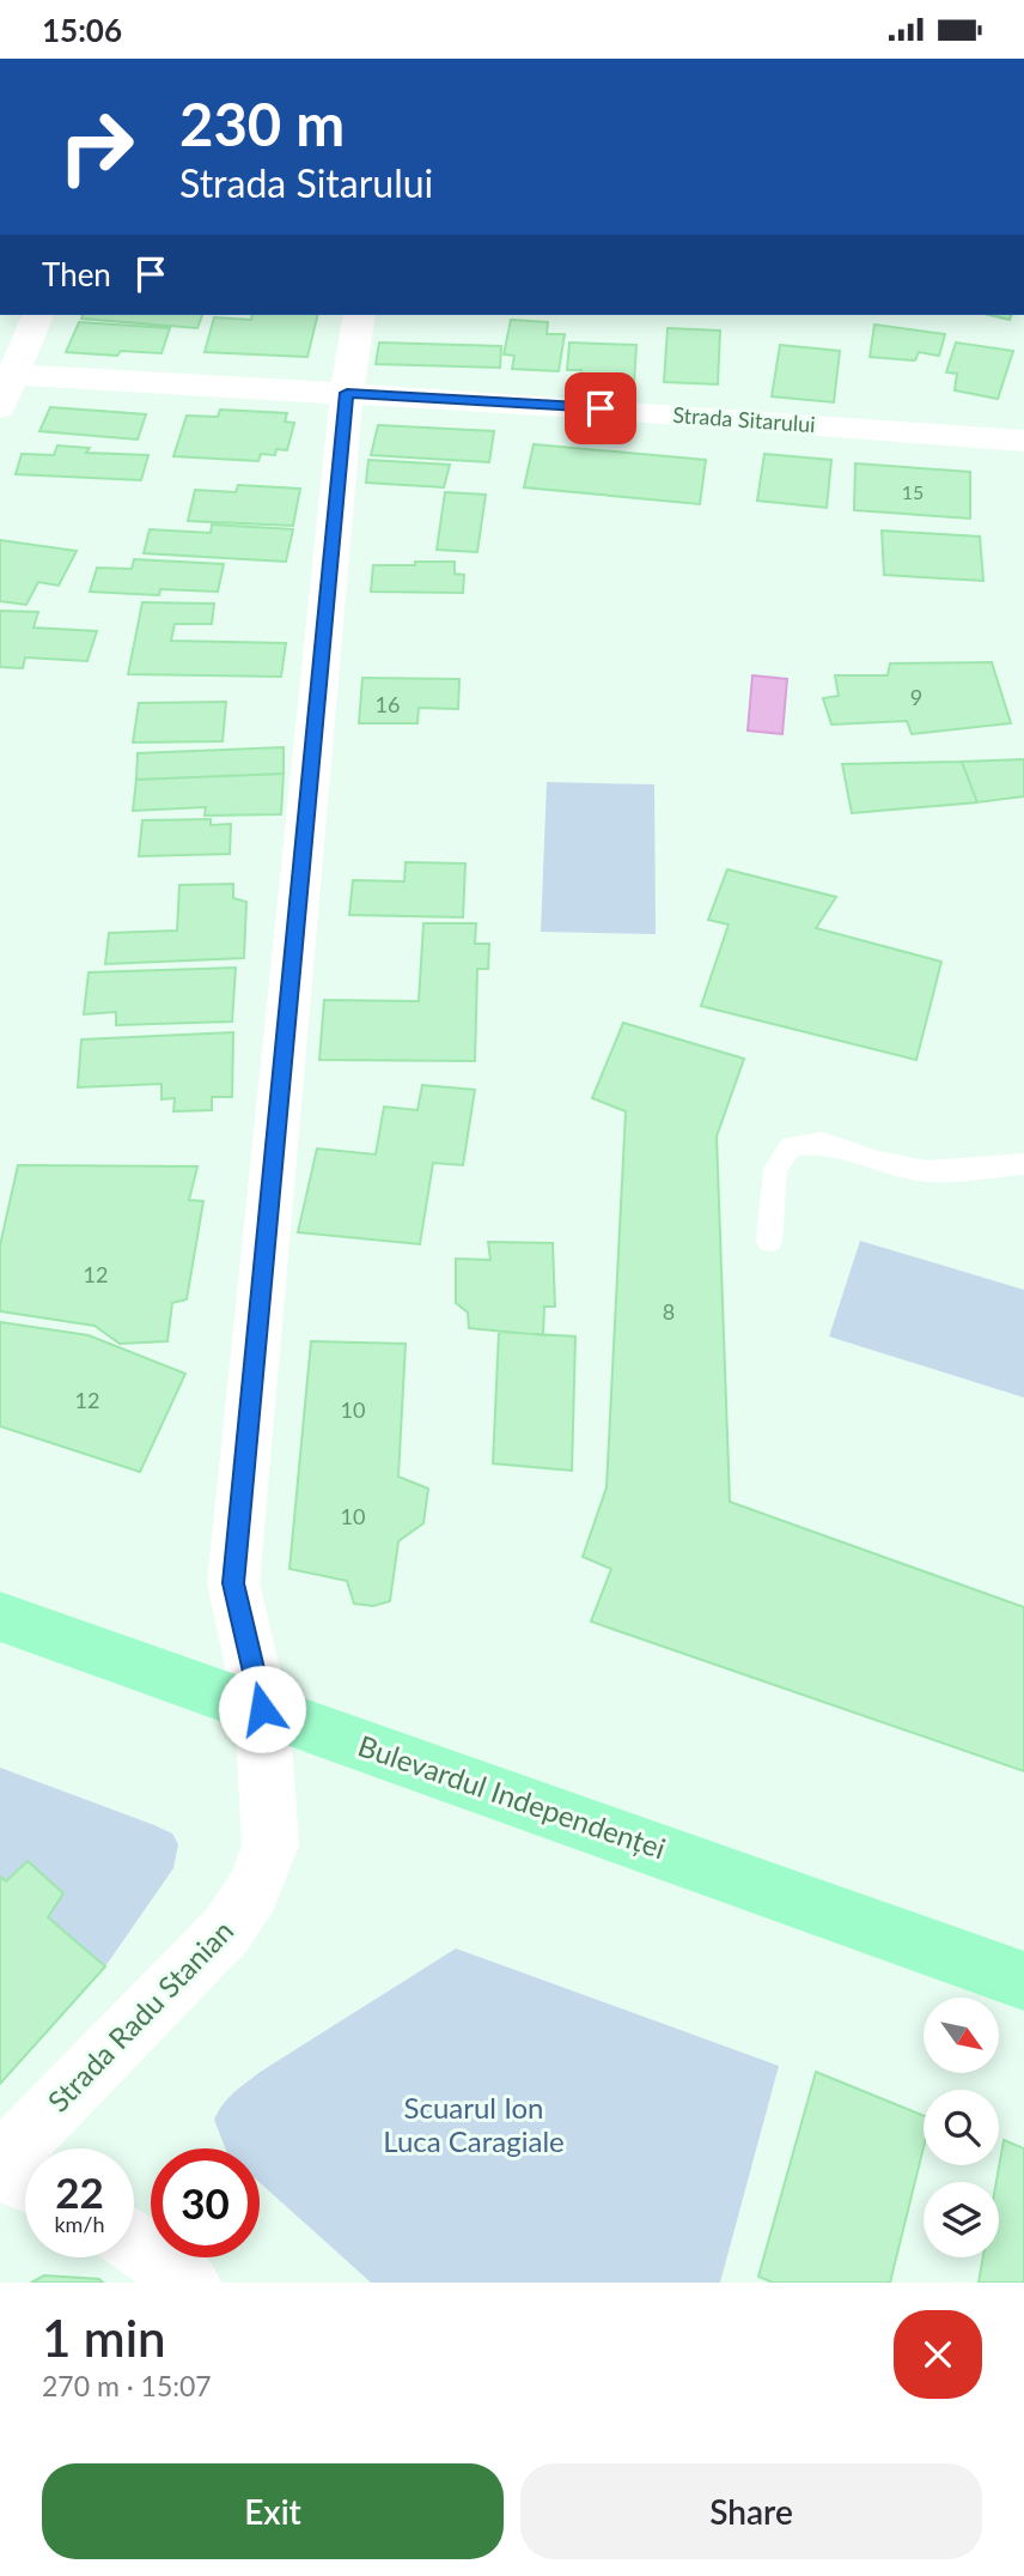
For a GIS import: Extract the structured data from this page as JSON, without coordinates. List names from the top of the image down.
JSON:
{
  "streets": {
    "main road": ["Bulevardul Independenței"],
    "street": ["Strada Sitarului", "Strada Radu Stanian"]
  },
  "crossings": [
    ["Strada Sitarului", "Strada Radu Stanian"],
    ["Bulevardul Independenței", "Strada Radu Stanian"]
  ],
  "parks": ["Scuarul Ion Luca Caragiale"],
  "house_numbers": [
    "15",
    "9",
    "16",
    "12",
    "8",
    "12",
    "10",
    "10"
  ],
  "north": "bottom right",
  "page": {
    "status": "15:06",
    "turn": ["230 m", "Strada Sitarului"],
    "then": "Then",
    "speed": "22 km/h",
    "limit": "30",
    "heading": ["1 min", "270 m · 15:07"],
    "buttons": ["Exit", "Share"]
  }
}
